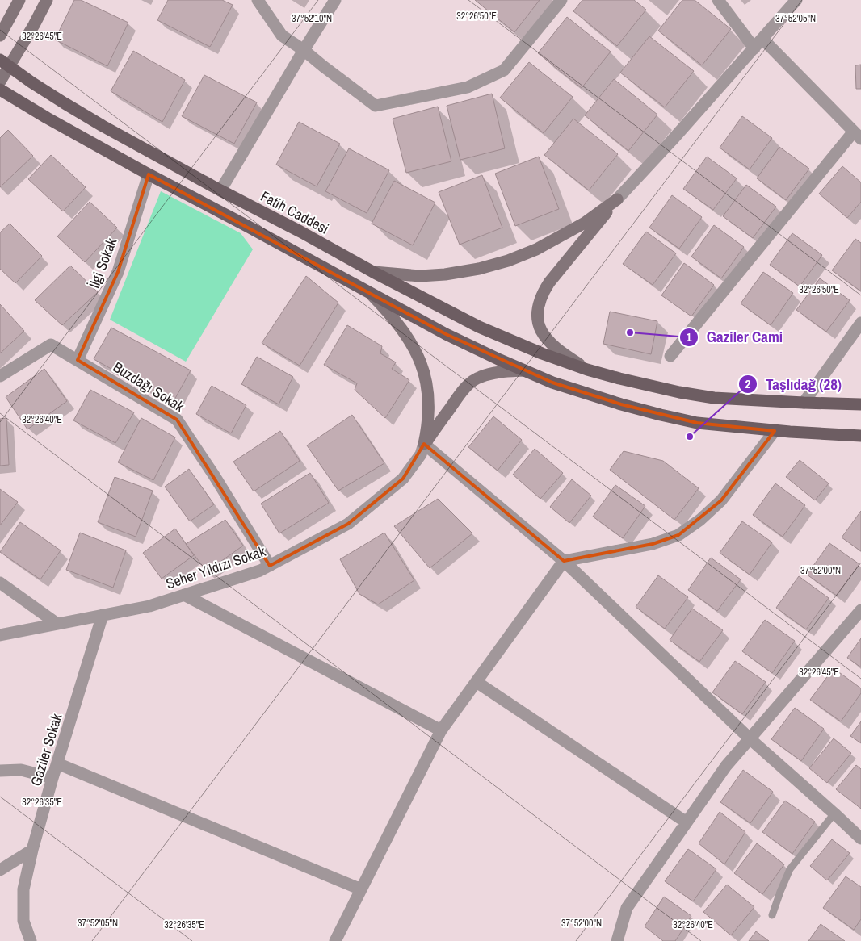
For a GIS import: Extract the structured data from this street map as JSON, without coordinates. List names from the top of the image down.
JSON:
{
  "streets": {
    "main road": ["Fatih Caddesi"],
    "street": [
      "İlgi Sokak",
      "Buzdağı Sokak",
      "Seher Yıldızı Sokak",
      "Gaziler Sokak"
    ]
  },
  "crossings": [
    ["İlgi Sokak", "Buzdağı Sokak"],
    ["Buzdağı Sokak", "Seher Yıldızı Sokak"],
    ["Seher Yıldızı Sokak", "Gaziler Sokak"]
  ],
  "places": ["Gaziler Cami", "Taşlıdağ (28)"],
  "coordinates": [
    "32°26'50\"E",
    "37°52'10\"N",
    "37°52'05\"N",
    "32°26'45\"E",
    "32°26'40\"E",
    "37°52'00\"N",
    "32°26'35\"E"
  ]
}
